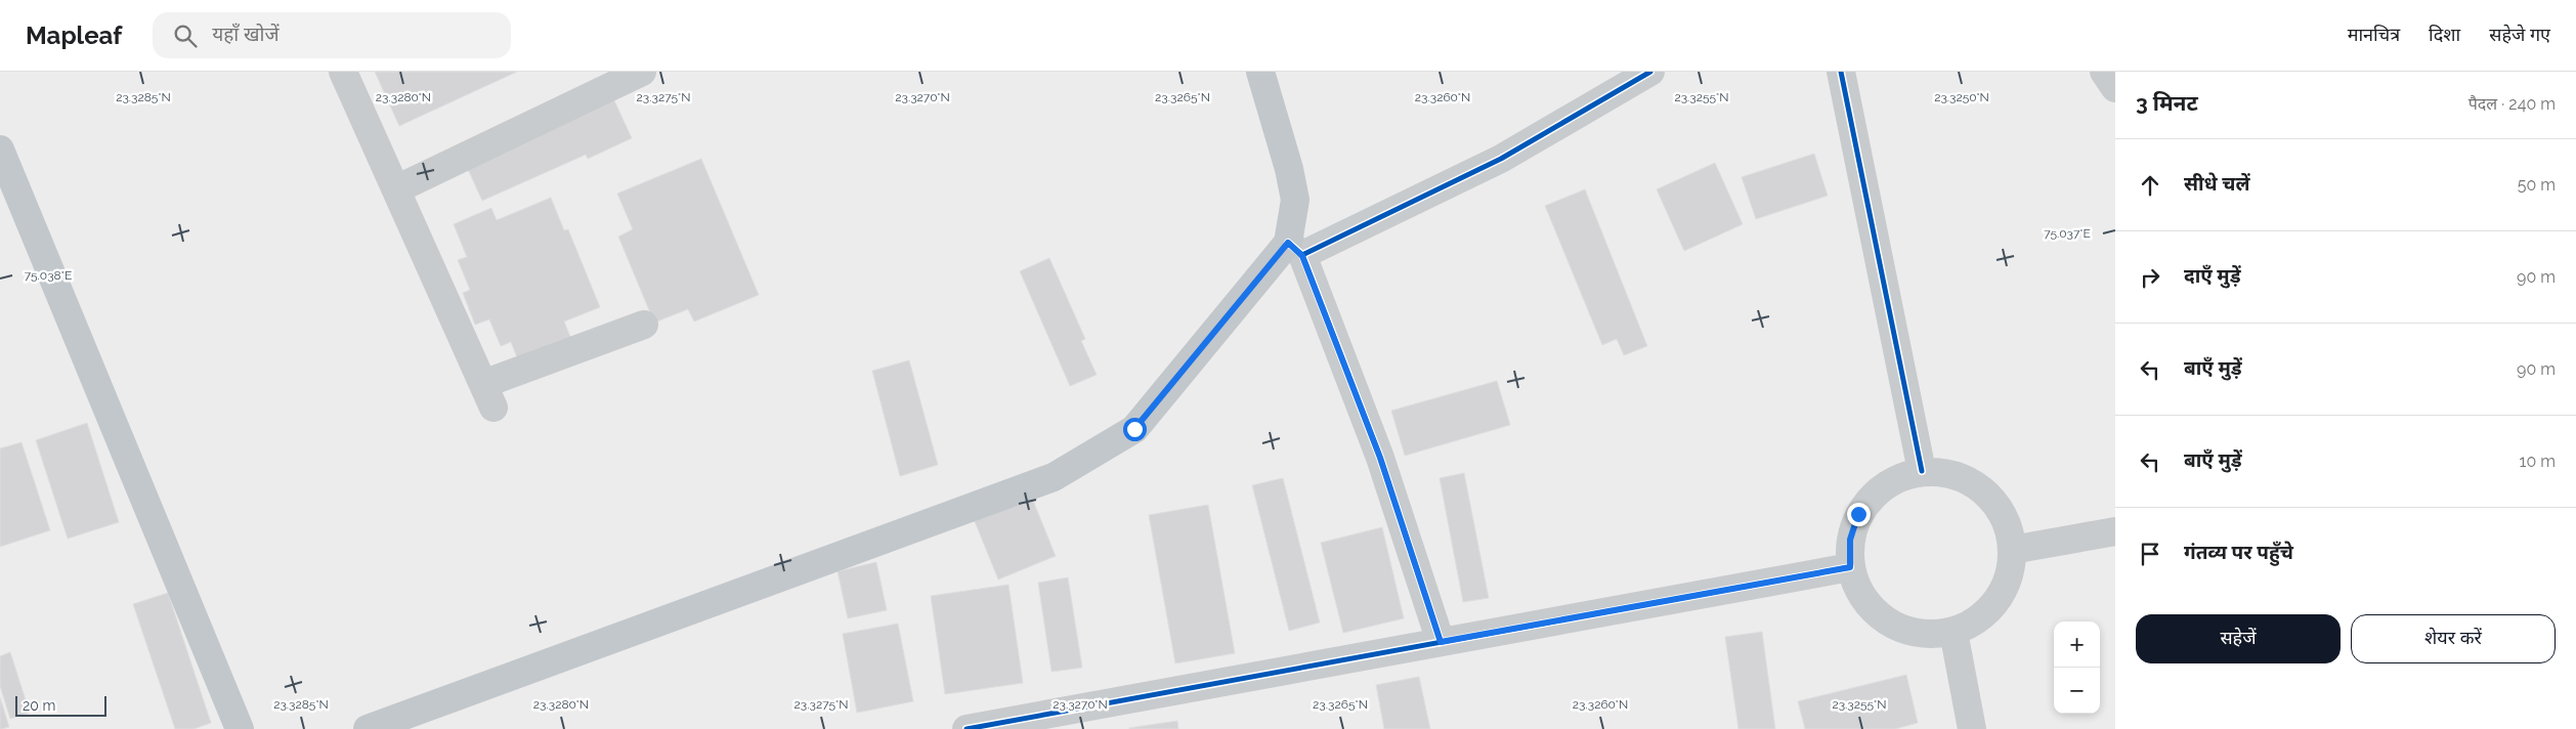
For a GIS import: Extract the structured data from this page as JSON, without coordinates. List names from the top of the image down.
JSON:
{
  "scale_bar": "20 m",
  "page": {
    "header": "Mapleaf",
    "search": "यहाँ खोजें",
    "nav": ["मानचित्र", "दिशा", "सहेजे गए"],
    "heading": ["3 मिनट", "पैदल · 240 m"],
    "list": [
      ["सीधे चलें", "50 m"],
      ["दाएँ मुड़ें", "90 m"],
      ["बाएँ मुड़ें", "90 m"],
      ["बाएँ मुड़ें", "10 m"],
      "गंतव्य पर पहुँचे"
    ],
    "buttons": ["सहेजें", "शेयर करें"],
    "map_buttons": ["+", "−"],
    "scale": "20 m"
  },
  "coordinates": [
    "23.3285°N",
    "23.3280°N",
    "23.3275°N",
    "23.3270°N",
    "23.3265°N",
    "23.3260°N",
    "23.3255°N",
    "23.3250°N",
    "75.037°E",
    "75.038°E"
  ]
}
